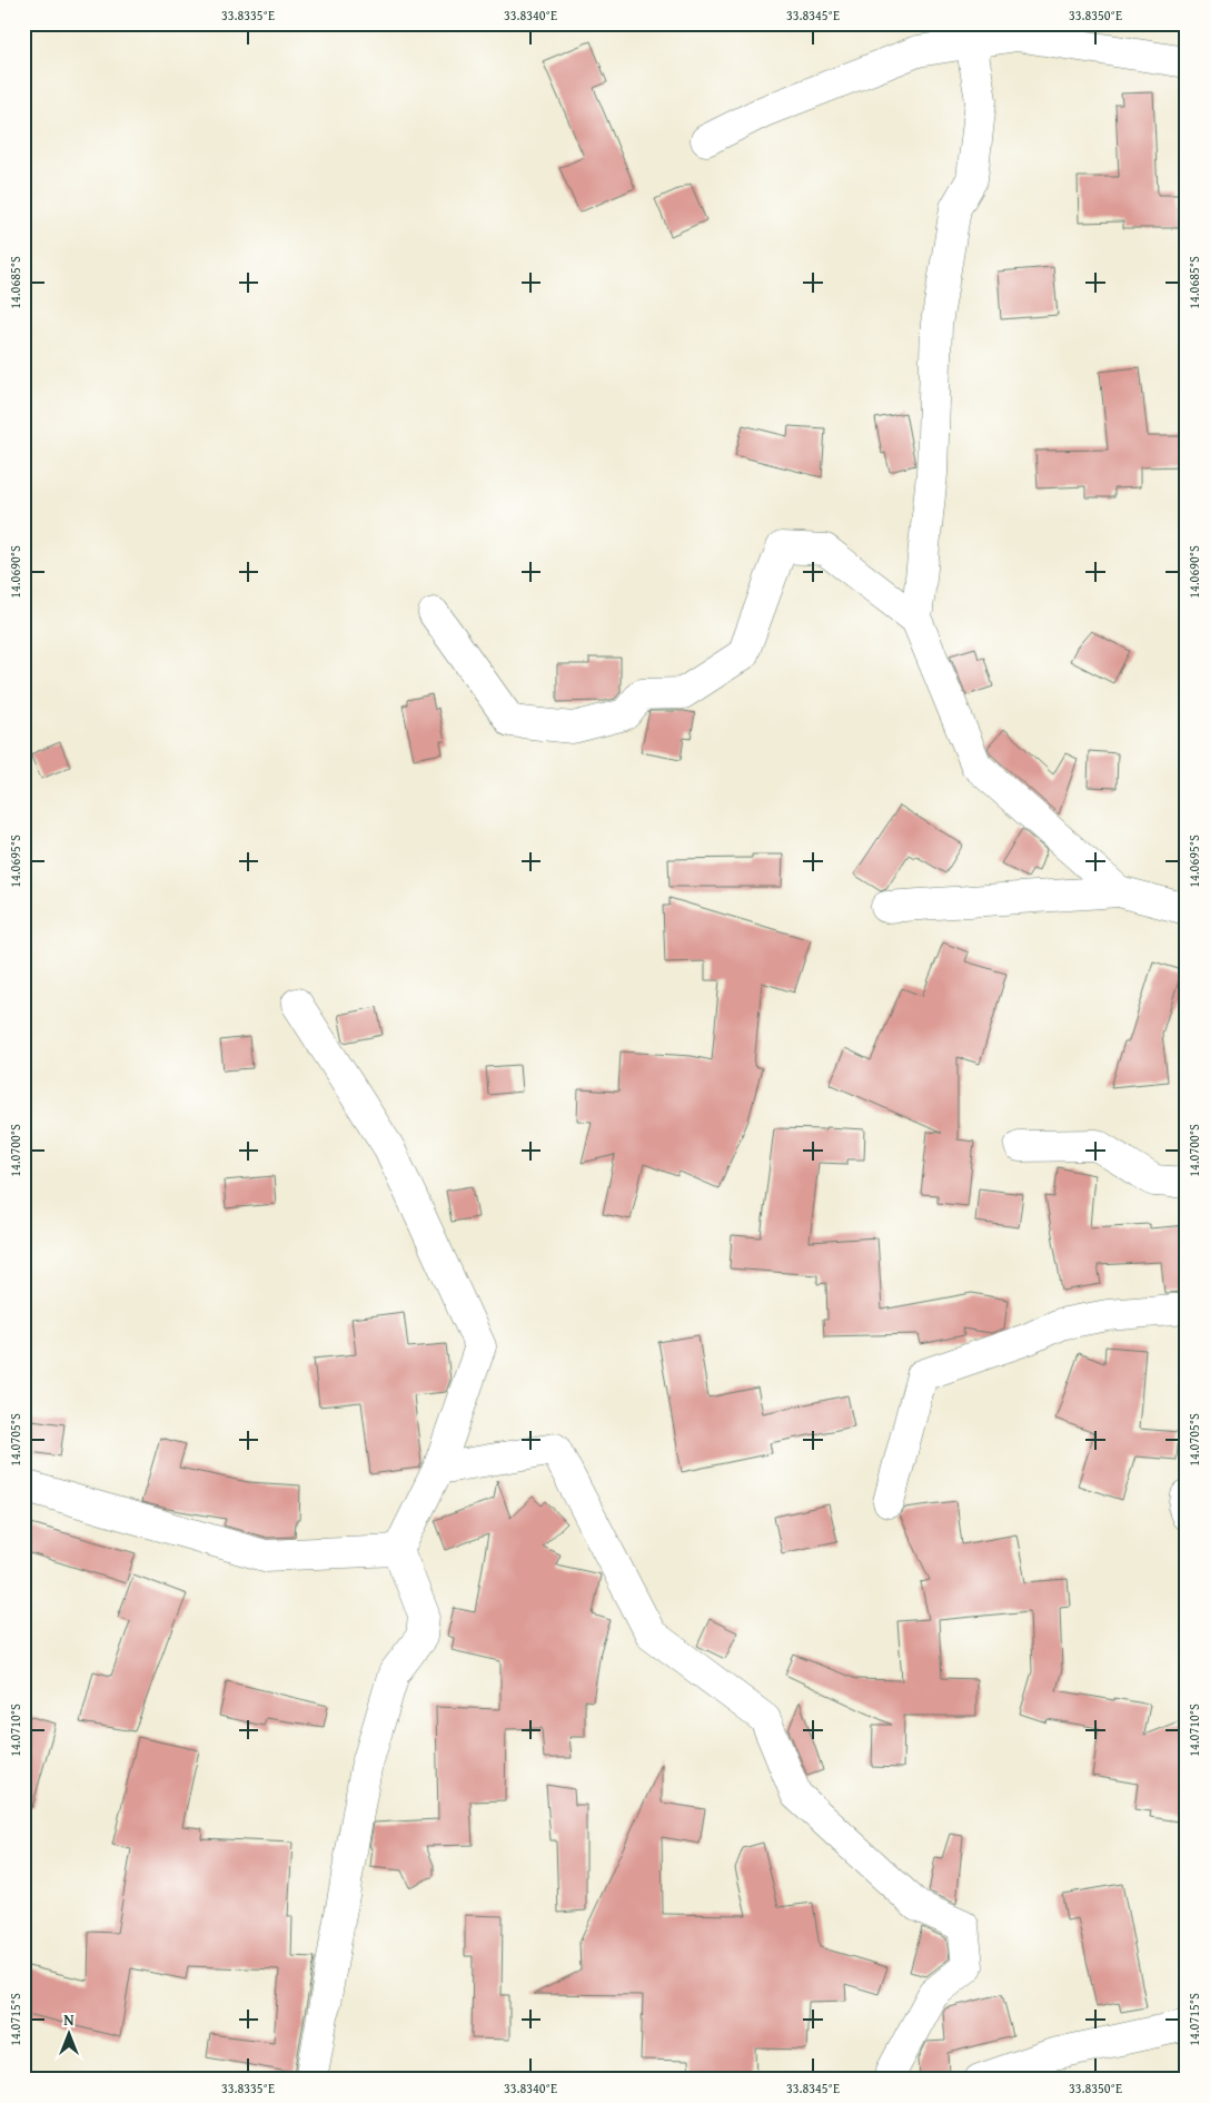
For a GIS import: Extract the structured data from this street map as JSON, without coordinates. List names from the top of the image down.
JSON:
{
  "north": "top",
  "coordinates": [
    "33.8335°E",
    "33.8340°E",
    "33.8345°E",
    "33.8350°E",
    "14.0685°S",
    "14.0690°S",
    "14.0695°S",
    "14.0700°S",
    "14.0705°S",
    "14.0710°S",
    "14.0715°S"
  ]
}
